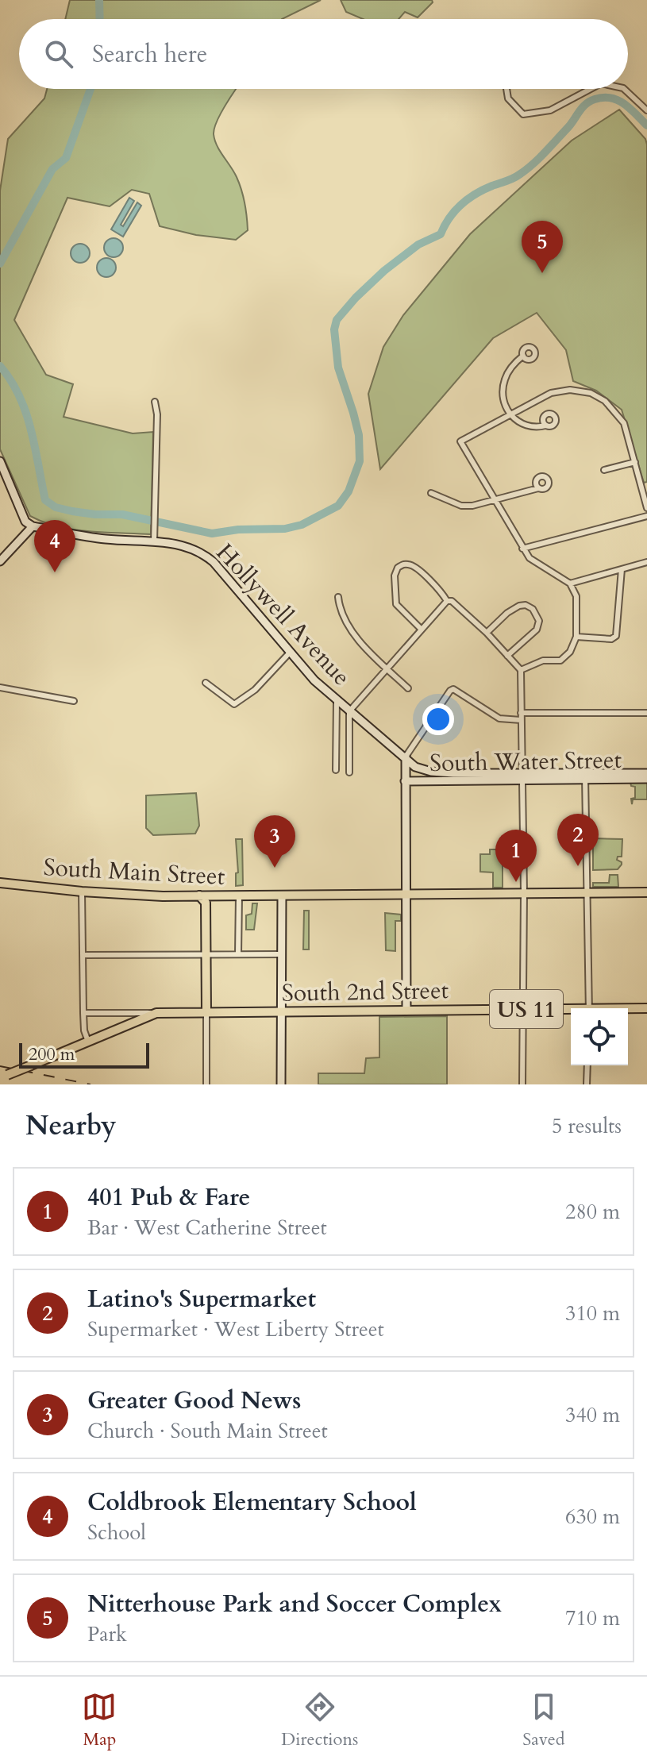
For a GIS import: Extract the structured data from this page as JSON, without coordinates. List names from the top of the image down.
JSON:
{
  "streets": {
    "main road": ["South Main Street", "South 2nd Street", "US 11"],
    "street": ["Hollywell Avenue", "South Water Street"]
  },
  "crossings": [
    ["Hollywell Avenue", "South Water Street"]
  ],
  "scale_bar": "200 m",
  "page": {
    "search": "Search here",
    "pins": [
      "5",
      "4",
      "2",
      "3",
      "1"
    ],
    "scale": "200 m",
    "heading": ["Nearby", "5 results"],
    "list": [
      {
        "mark": "1",
        "name": "401 Pub & Fare",
        "note": "Bar · West Catherine Street",
        "value": "280 m"
      },
      {
        "mark": "2",
        "name": "Latino's Supermarket",
        "note": "Supermarket · West Liberty Street",
        "value": "310 m"
      },
      {
        "mark": "3",
        "name": "Greater Good News",
        "note": "Church · South Main Street",
        "value": "340 m"
      },
      {
        "mark": "4",
        "name": "Coldbrook Elementary School",
        "note": "School",
        "value": "630 m"
      },
      {
        "mark": "5",
        "name": "Nitterhouse Park and Soccer Complex",
        "note": "Park",
        "value": "710 m"
      }
    ],
    "nav": ["Map", "Directions", "Saved"]
  }
}
